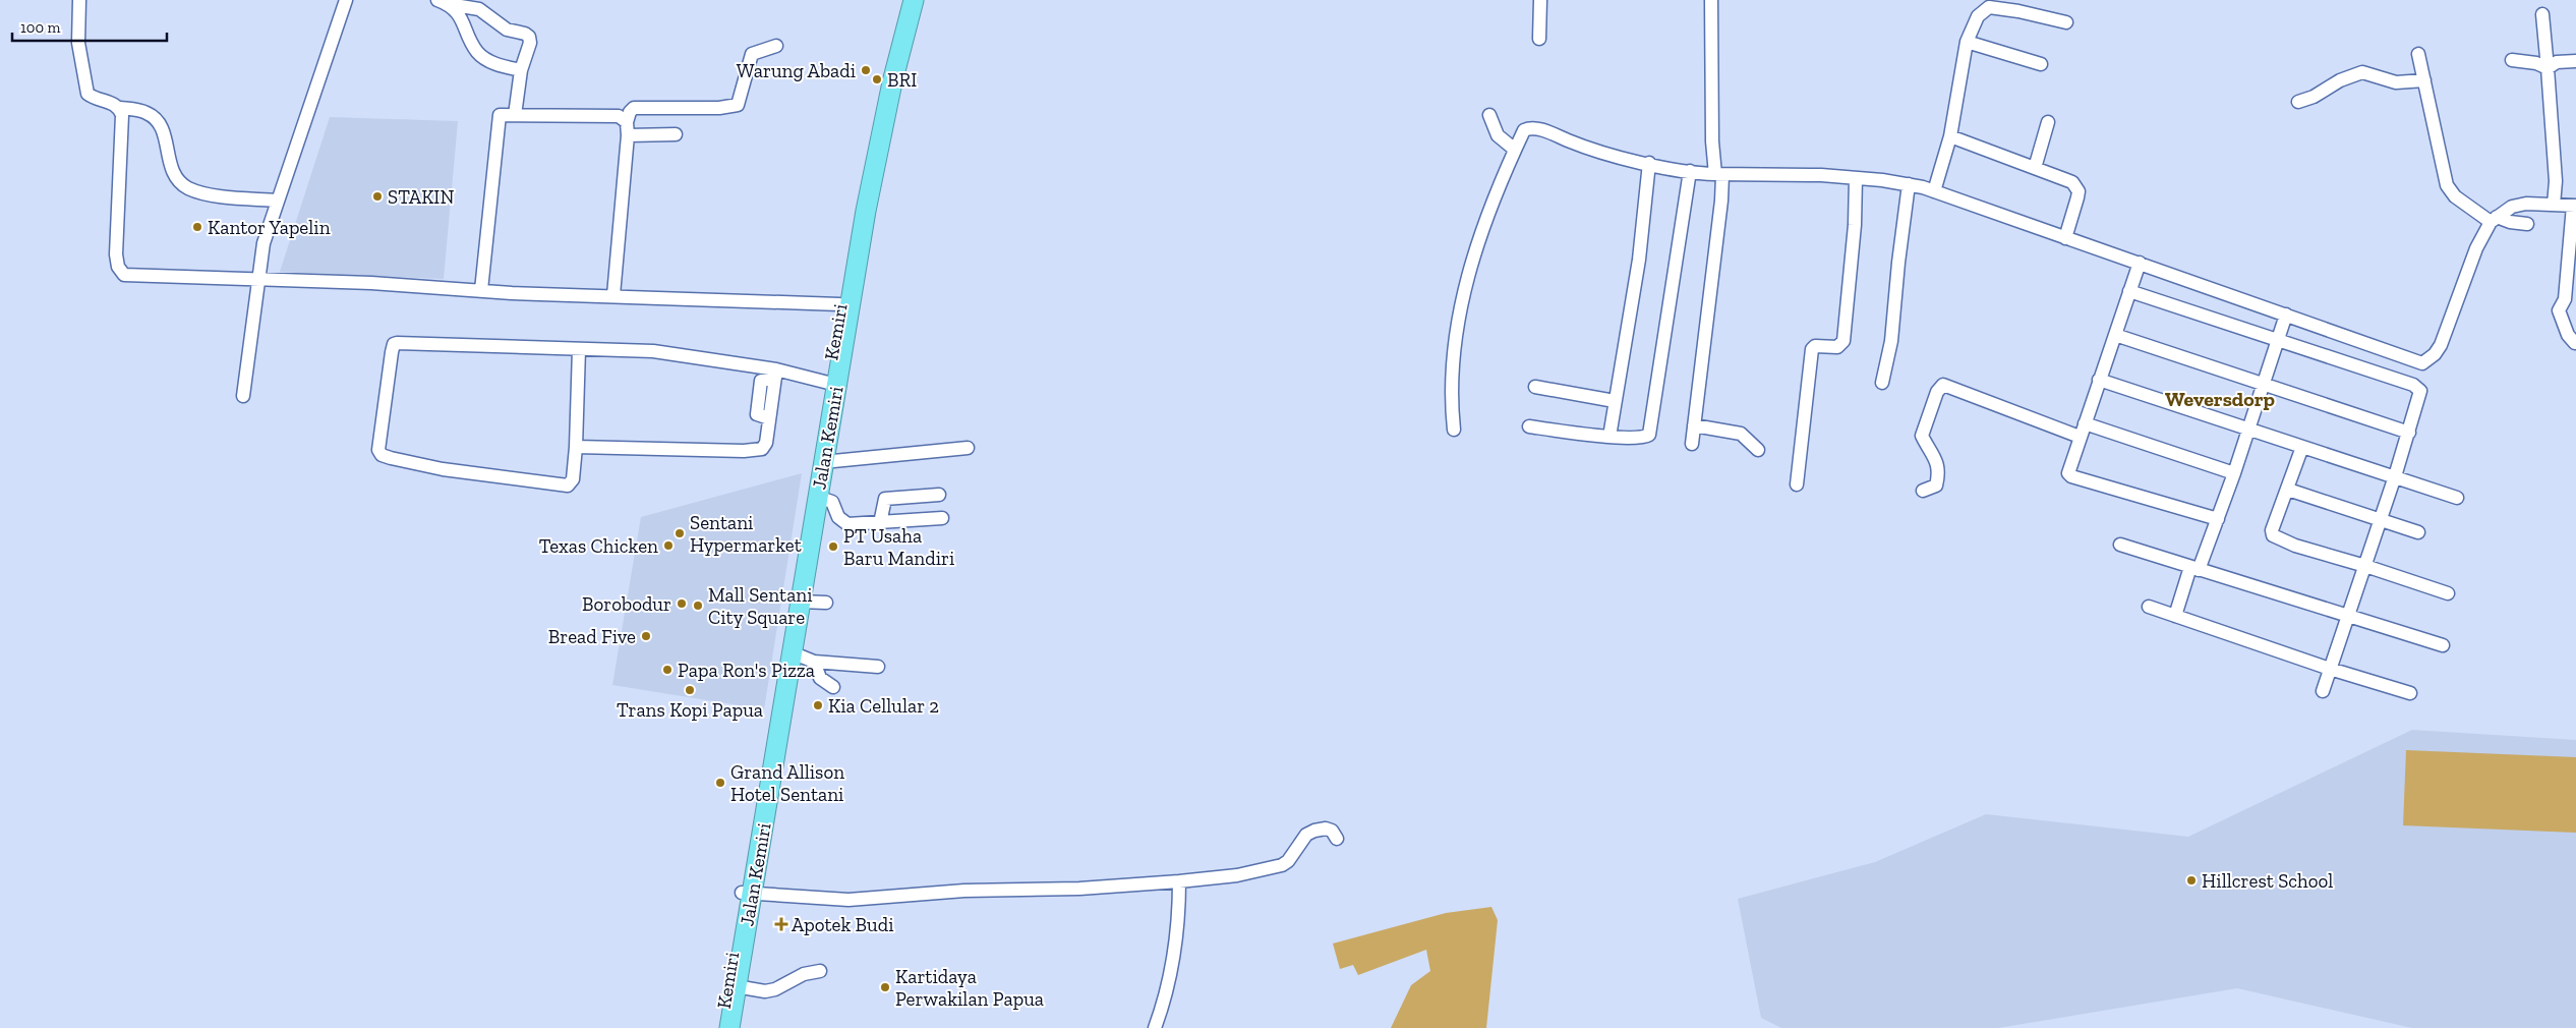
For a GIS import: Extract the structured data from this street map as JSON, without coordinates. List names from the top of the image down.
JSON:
{
  "streets": {
    "highway": ["Kemiri", "Jalan Kemiri"]
  },
  "crossings": [
    ["Kemiri", "Jalan Kemiri"]
  ],
  "districts": ["Weversdorp"],
  "places": {
    "other": [
      "Warung Abadi",
      "BRI",
      "STAKIN",
      "Kantor Yapelin",
      "Sentani Hypermarket",
      "Texas Chicken",
      "PT Usaha Baru Mandiri",
      "Borobodur",
      "Mall Sentani City Square",
      "Bread Five",
      "Papa Ron's Pizza",
      "Trans Kopi Papua",
      "Kia Cellular 2",
      "Grand Allison Hotel Sentani",
      "Hillcrest School",
      "Kartidaya Perwakilan Papua"
    ],
    "health": ["Apotek Budi"]
  },
  "scale_bar": "100 m"
}
